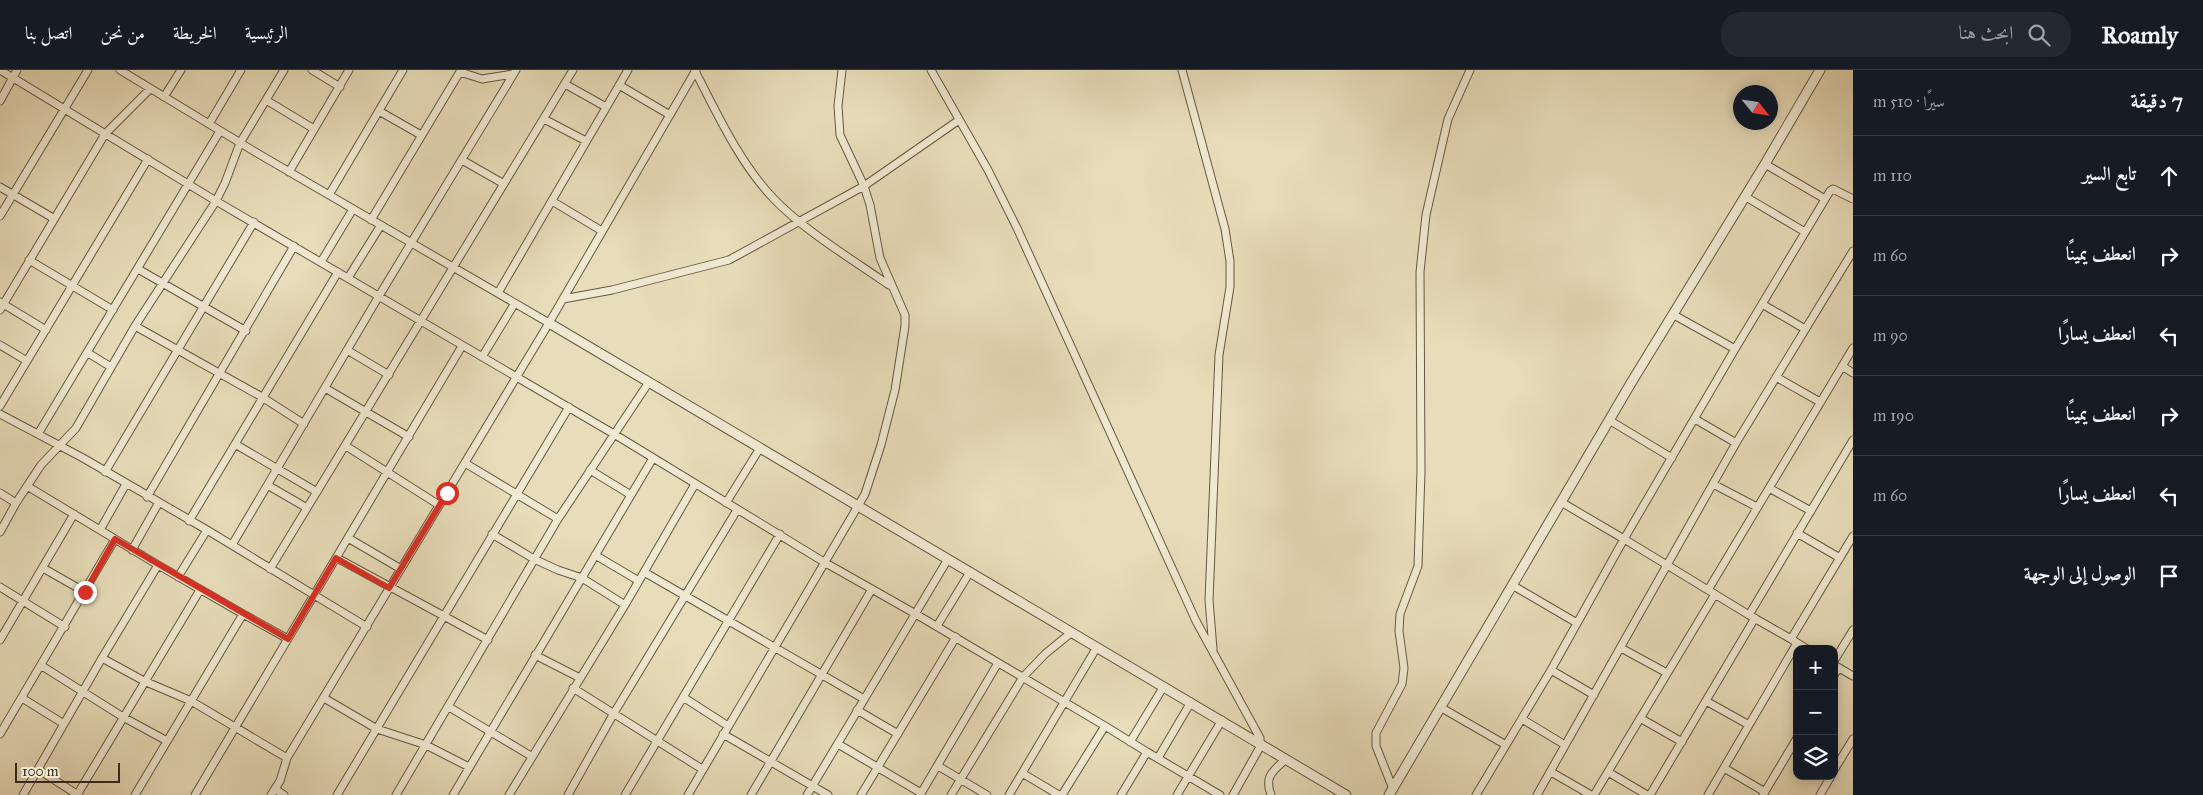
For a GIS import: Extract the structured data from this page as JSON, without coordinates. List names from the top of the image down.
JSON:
{
  "scale_bar": "100 m",
  "north": "bottom right",
  "page": {
    "header": "Roamly",
    "search": "ابحث هنا",
    "nav": [
      "الرئيسية",
      "الخريطة",
      "من نحن",
      "اتصل بنا"
    ],
    "heading": ["7 دقيقة", "سيرًا · 510 m"],
    "list": [
      ["تابع السير", "110 m"],
      ["انعطف يمينًا", "60 m"],
      ["انعطف يسارًا", "90 m"],
      ["انعطف يمينًا", "190 m"],
      ["انعطف يسارًا", "60 m"],
      "الوصول إلى الوجهة"
    ],
    "map_buttons": ["+", "−"],
    "scale": "100 m"
  }
}
